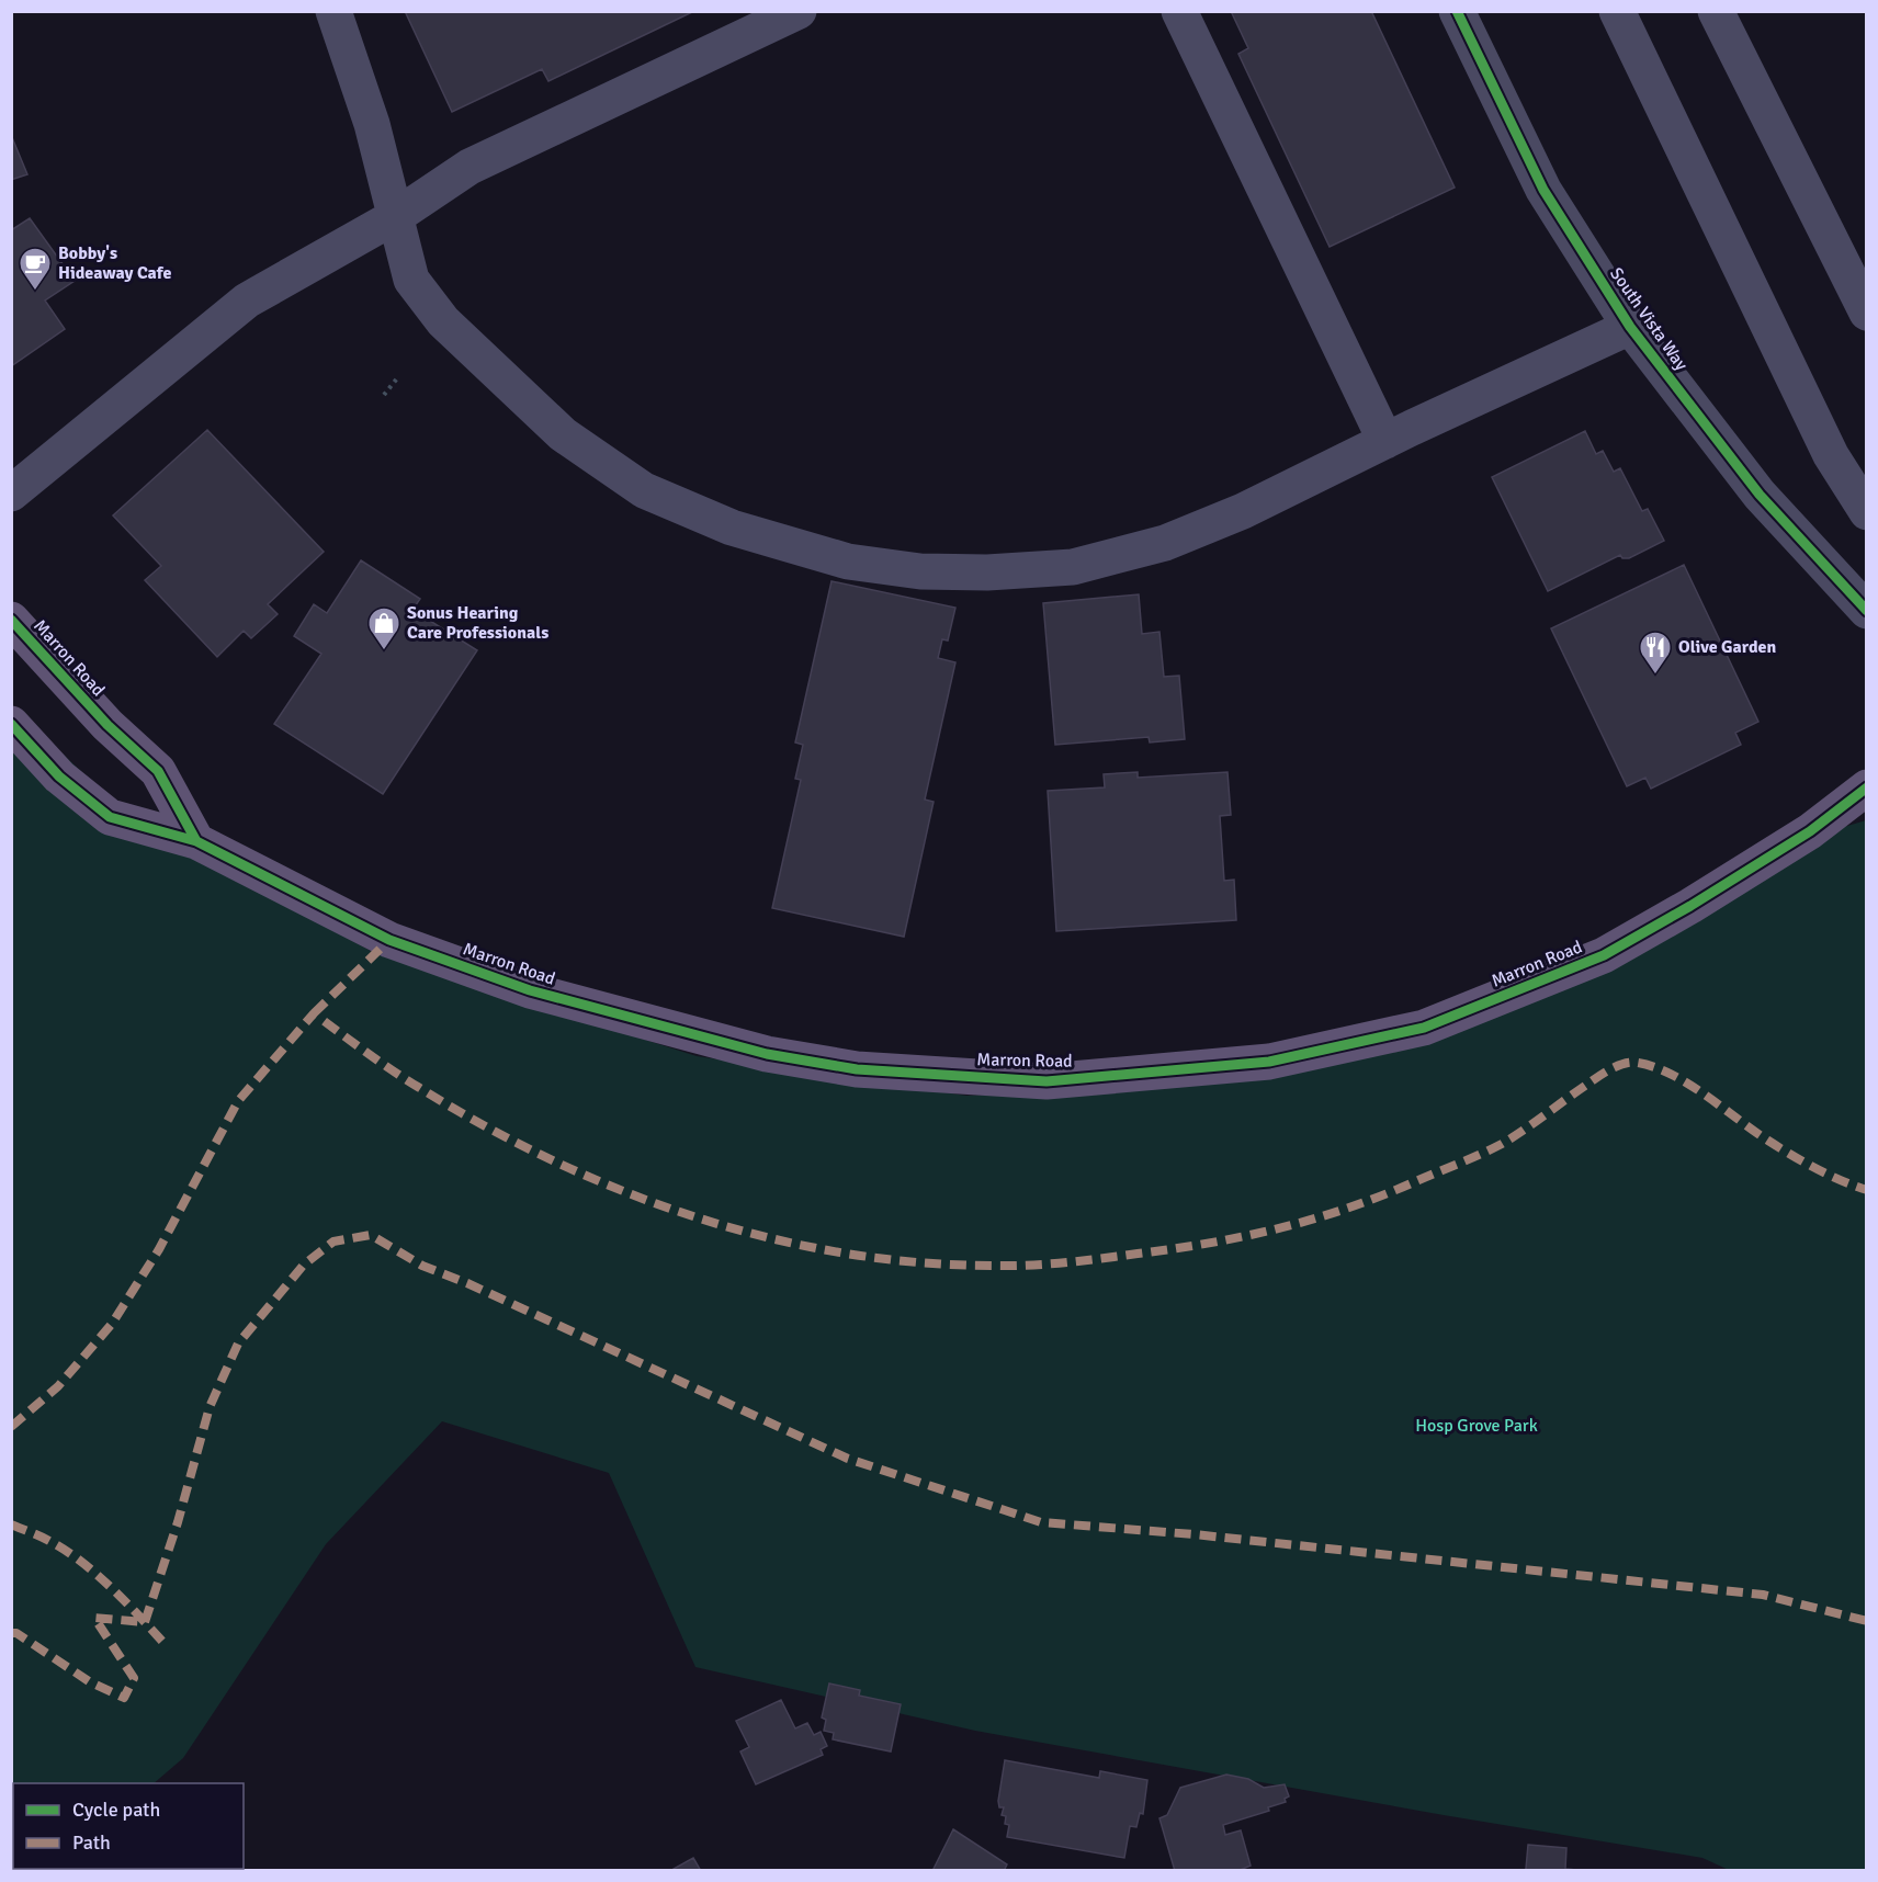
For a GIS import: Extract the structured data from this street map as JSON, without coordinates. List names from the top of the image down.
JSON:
{
  "streets": {
    "main road": ["Marron Road"],
    "street": ["South Vista Way"]
  },
  "parks": ["Hosp Grove Park"],
  "places": {
    "cafe": ["Bobby's Hideaway Cafe"],
    "shop": ["Sonus Hearing Care Professionals"],
    "restaurant": ["Olive Garden"]
  },
  "legend": ["Cycle path", "Path"]
}
